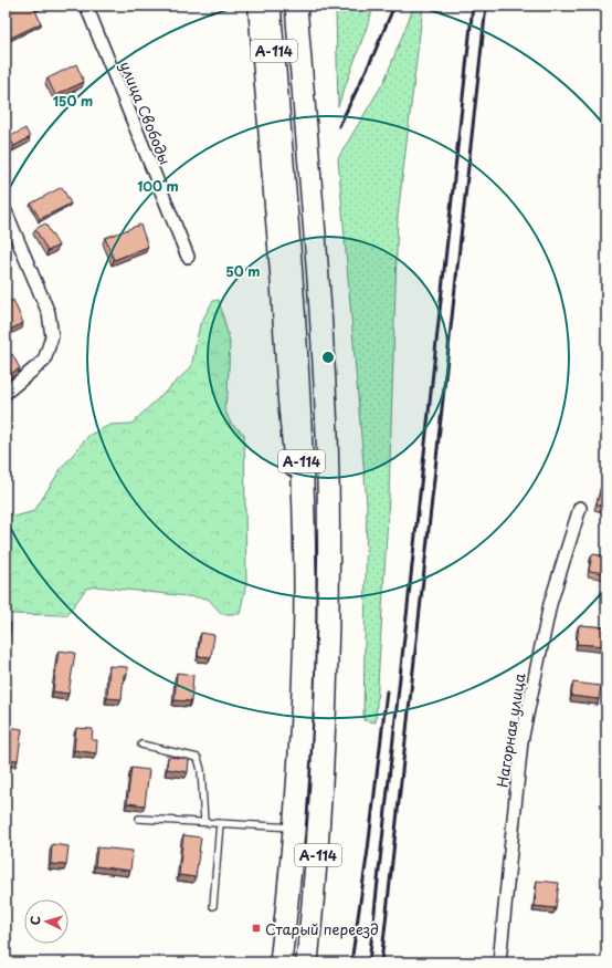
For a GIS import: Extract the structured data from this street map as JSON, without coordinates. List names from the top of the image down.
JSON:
{
  "streets": {
    "highway": ["А-114"],
    "street": ["улица Свободы", "Нагорная улица"]
  },
  "places": {
    "transit": ["Старый переезд"]
  },
  "north": "left",
  "rings": ["150 m", "100 m", "50 m"]
}
